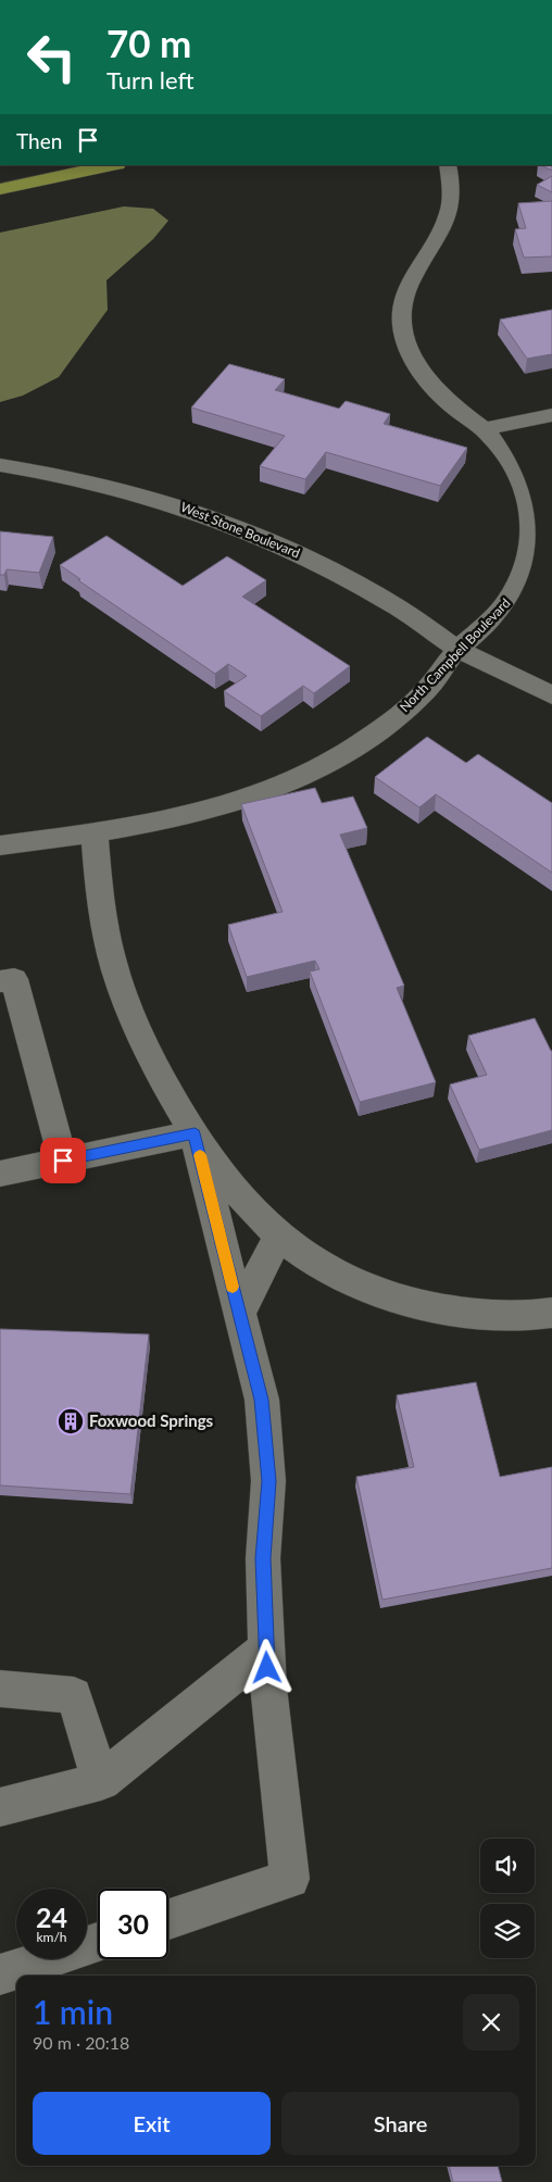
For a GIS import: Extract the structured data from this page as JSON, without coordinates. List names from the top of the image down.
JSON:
{
  "streets": {
    "street": ["West Stone Boulevard", "North Campbell Boulevard"]
  },
  "crossings": [
    ["West Stone Boulevard", "North Campbell Boulevard"]
  ],
  "places": {
    "building": ["Foxwood Springs"]
  },
  "page": {
    "turn": ["70 m", "Turn left"],
    "then": "Then",
    "speed": "24 km/h",
    "limit": "30",
    "heading": ["1 min", "90 m · 20:18"],
    "buttons": ["Exit", "Share"]
  }
}
